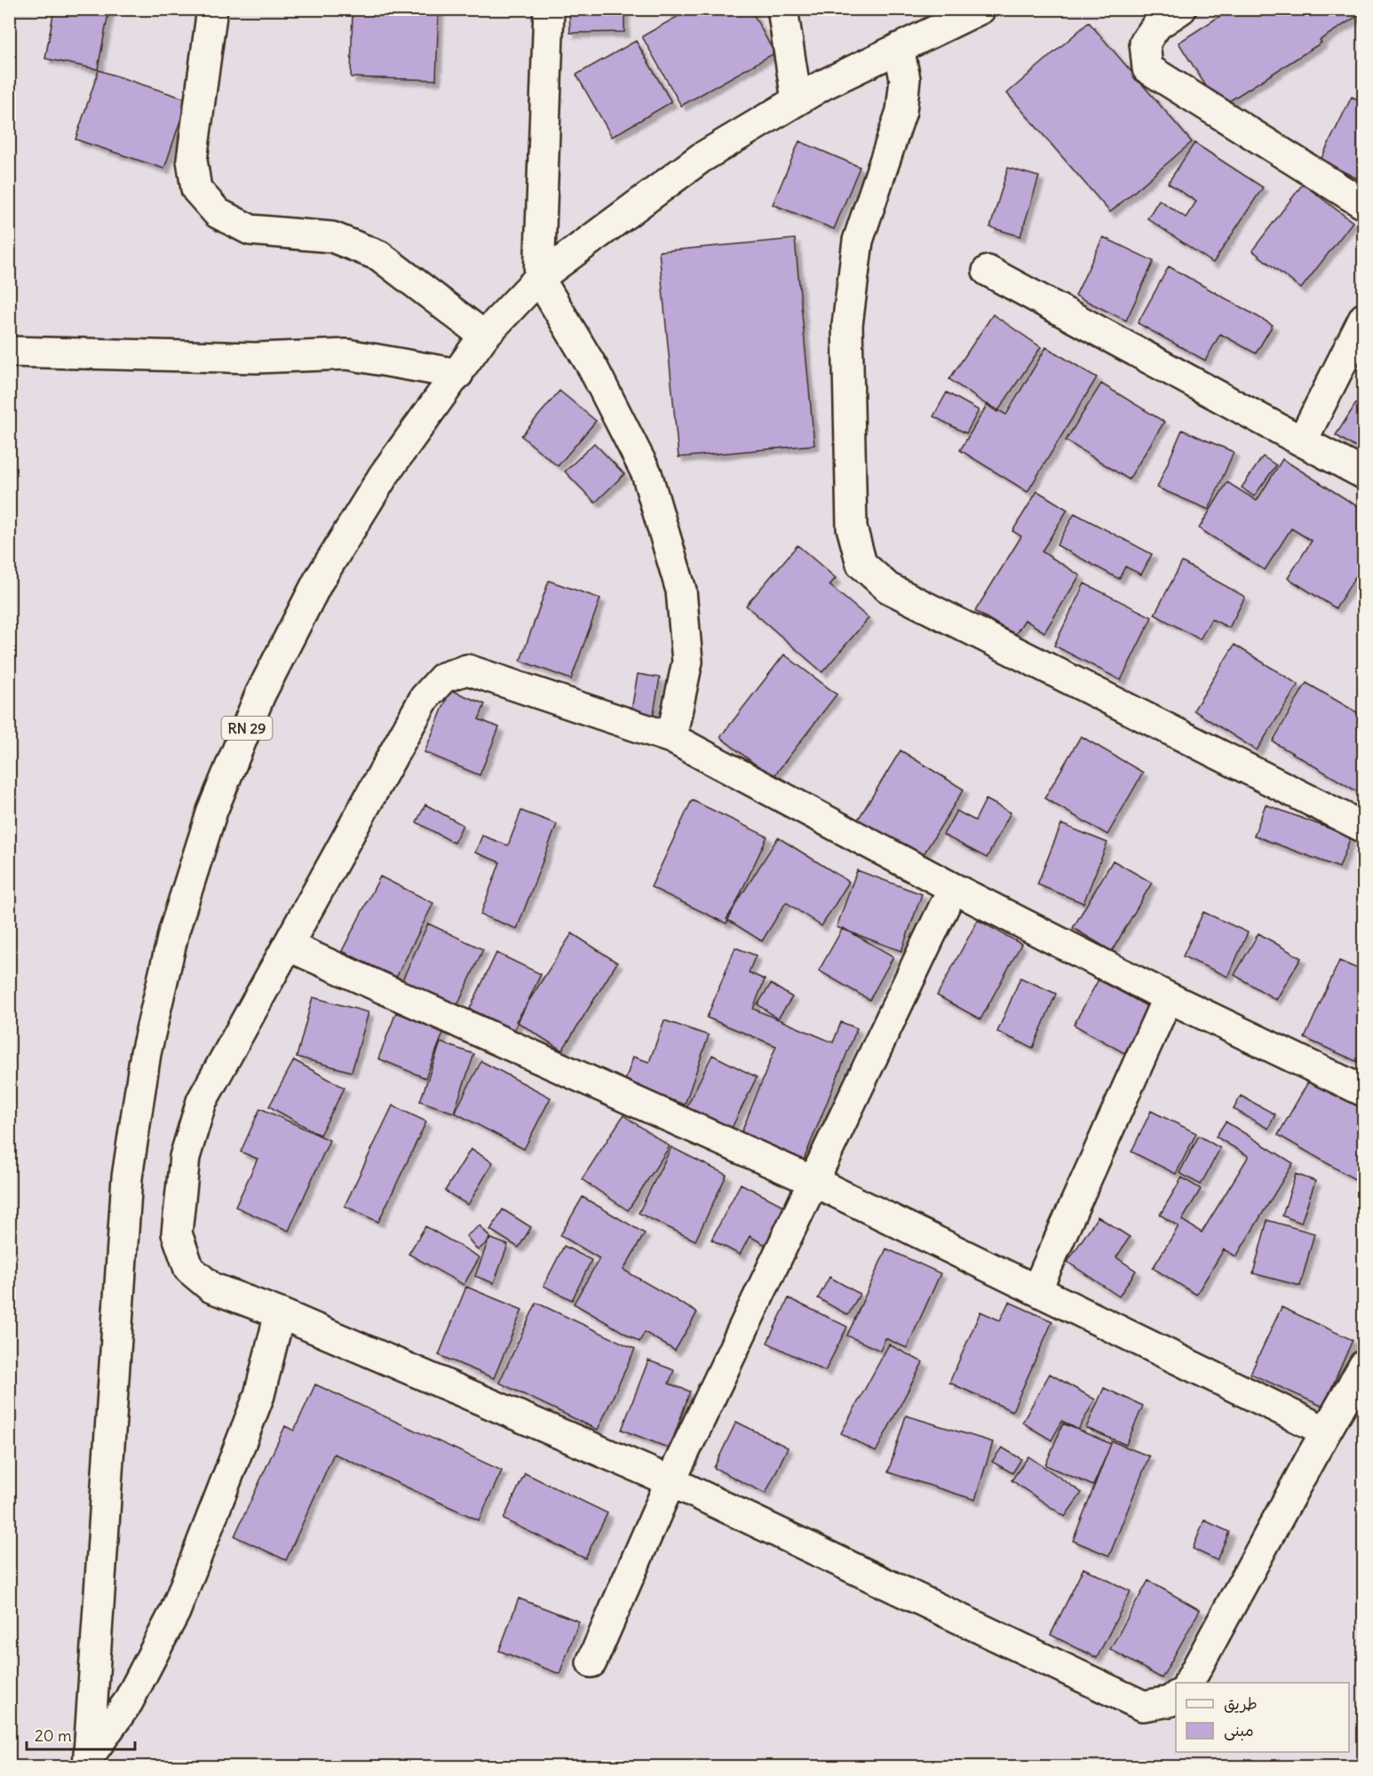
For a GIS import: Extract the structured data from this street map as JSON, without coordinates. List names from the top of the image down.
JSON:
{
  "streets": {
    "street": ["RN 29"]
  },
  "legend": ["طريق", "مبنى"],
  "scale_bar": "20 m"
}
